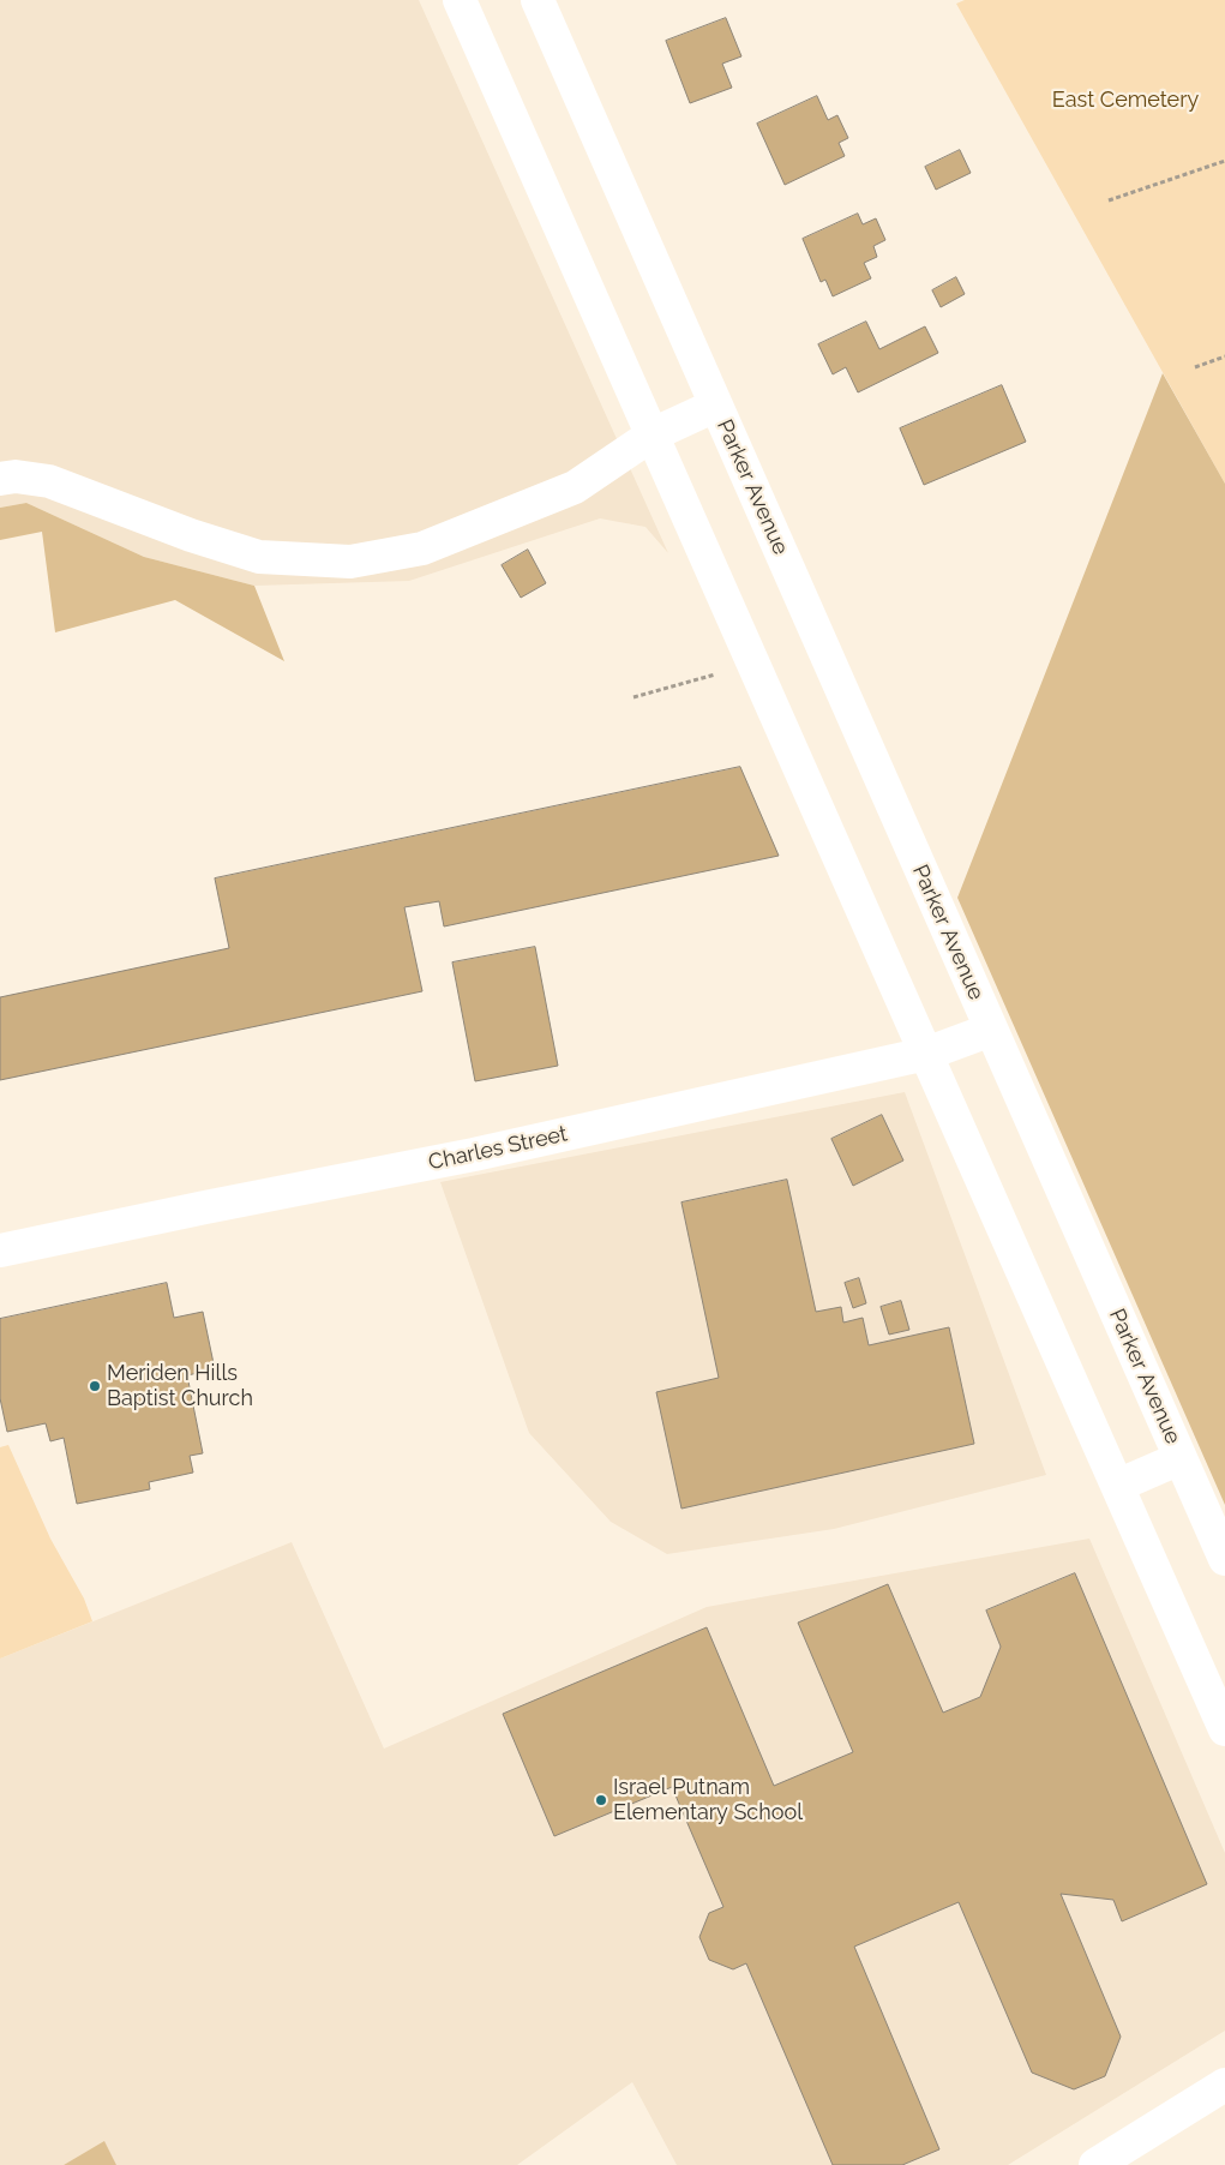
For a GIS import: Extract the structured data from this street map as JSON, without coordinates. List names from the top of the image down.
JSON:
{
  "streets": {
    "street": ["Parker Avenue", "Charles Street"]
  },
  "crossings": [
    ["Parker Avenue", "Charles Street"]
  ],
  "parks": ["East Cemetery"],
  "places": ["Meriden Hills Baptist Church", "Israel Putnam Elementary School"]
}
